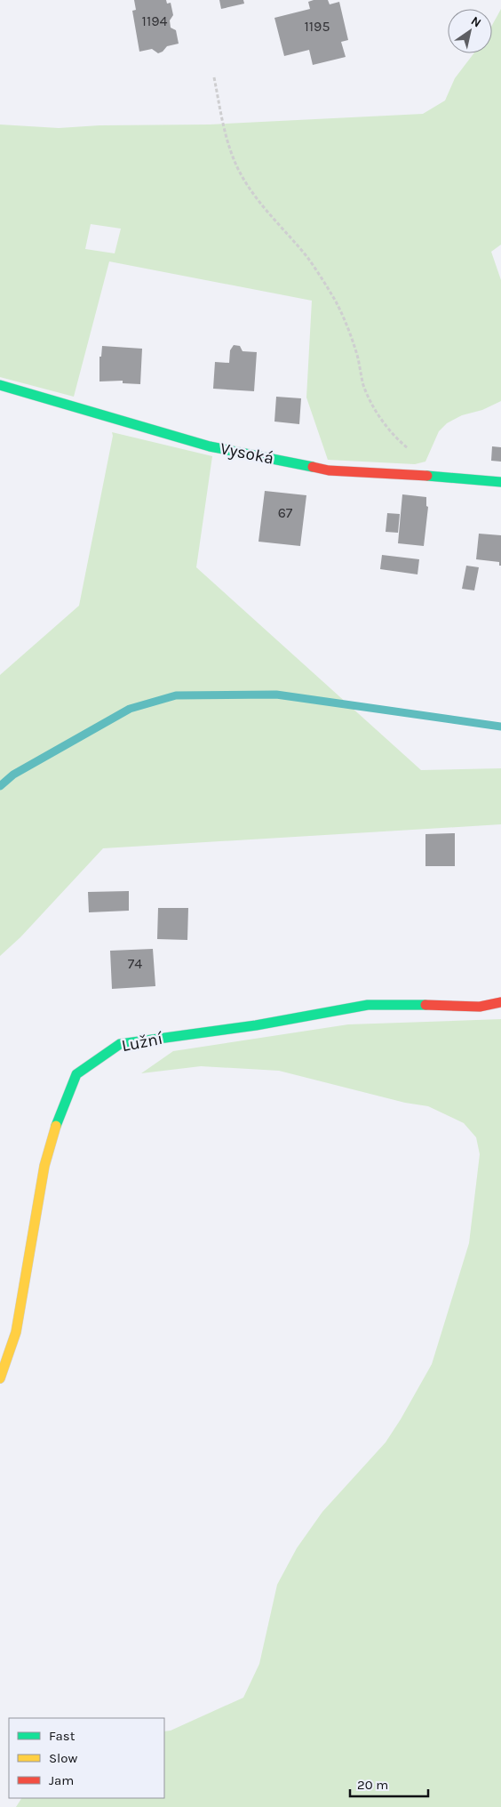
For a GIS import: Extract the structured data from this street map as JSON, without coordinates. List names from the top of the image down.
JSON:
{
  "streets": {
    "street": ["Vysoká", "Lužní"]
  },
  "house_numbers": [
    "1194",
    "1195",
    "67",
    "74"
  ],
  "legend": ["Fast", "Slow", "Jam"],
  "scale_bar": "20 m",
  "north": "top right"
}
